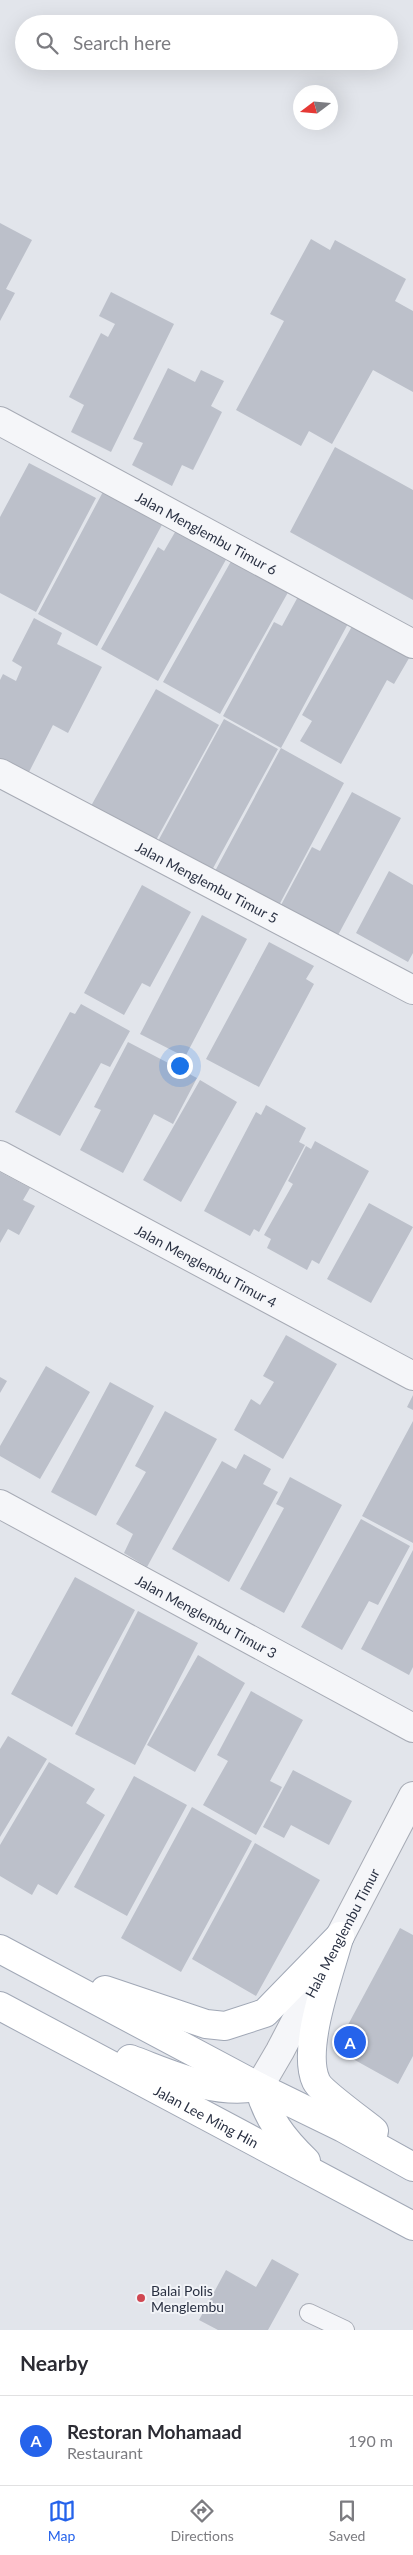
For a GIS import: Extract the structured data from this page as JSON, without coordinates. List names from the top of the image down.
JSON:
{
  "streets": {
    "main road": ["Jalan Lee Ming Hin"],
    "street": [
      "Jalan Menglembu Timur 6",
      "Jalan Menglembu Timur 5",
      "Jalan Menglembu Timur 4",
      "Jalan Menglembu Timur 3",
      "Hala Menglembu Timur"
    ]
  },
  "places": ["Balai Polis Menglembu"],
  "north": "left",
  "page": {
    "search": "Search here",
    "pins": "A",
    "heading": "Nearby",
    "list": [
      {
        "mark": "A",
        "name": "Restoran Mohamaad",
        "note": "Restaurant",
        "value": "190 m"
      }
    ],
    "nav": ["Map", "Directions", "Saved"]
  }
}
